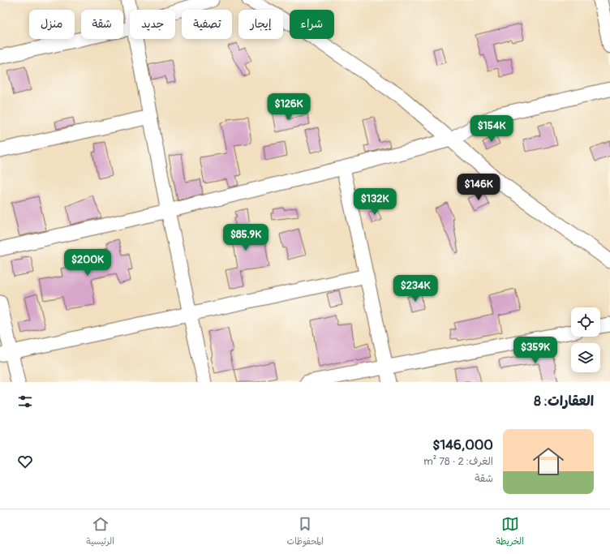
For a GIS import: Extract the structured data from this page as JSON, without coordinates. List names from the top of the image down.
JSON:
{
  "page": {
    "chip": [
      "شراء",
      "إيجار",
      "تصفية",
      "جديد",
      "شقة",
      "منزل"
    ],
    "price": [
      "$126K",
      "$154K",
      "$146K",
      "$132K",
      "$85.9K",
      "$200K",
      "$234K",
      "$359K"
    ],
    "heading": "العقارات: 8",
    "list": [
      {
        "name": "$146,000",
        "note": "الغرف: 2 · 78 m² · شقة"
      }
    ],
    "tabs": ["الخريطة", "المحفوظات", "الرئيسية"]
  }
}
